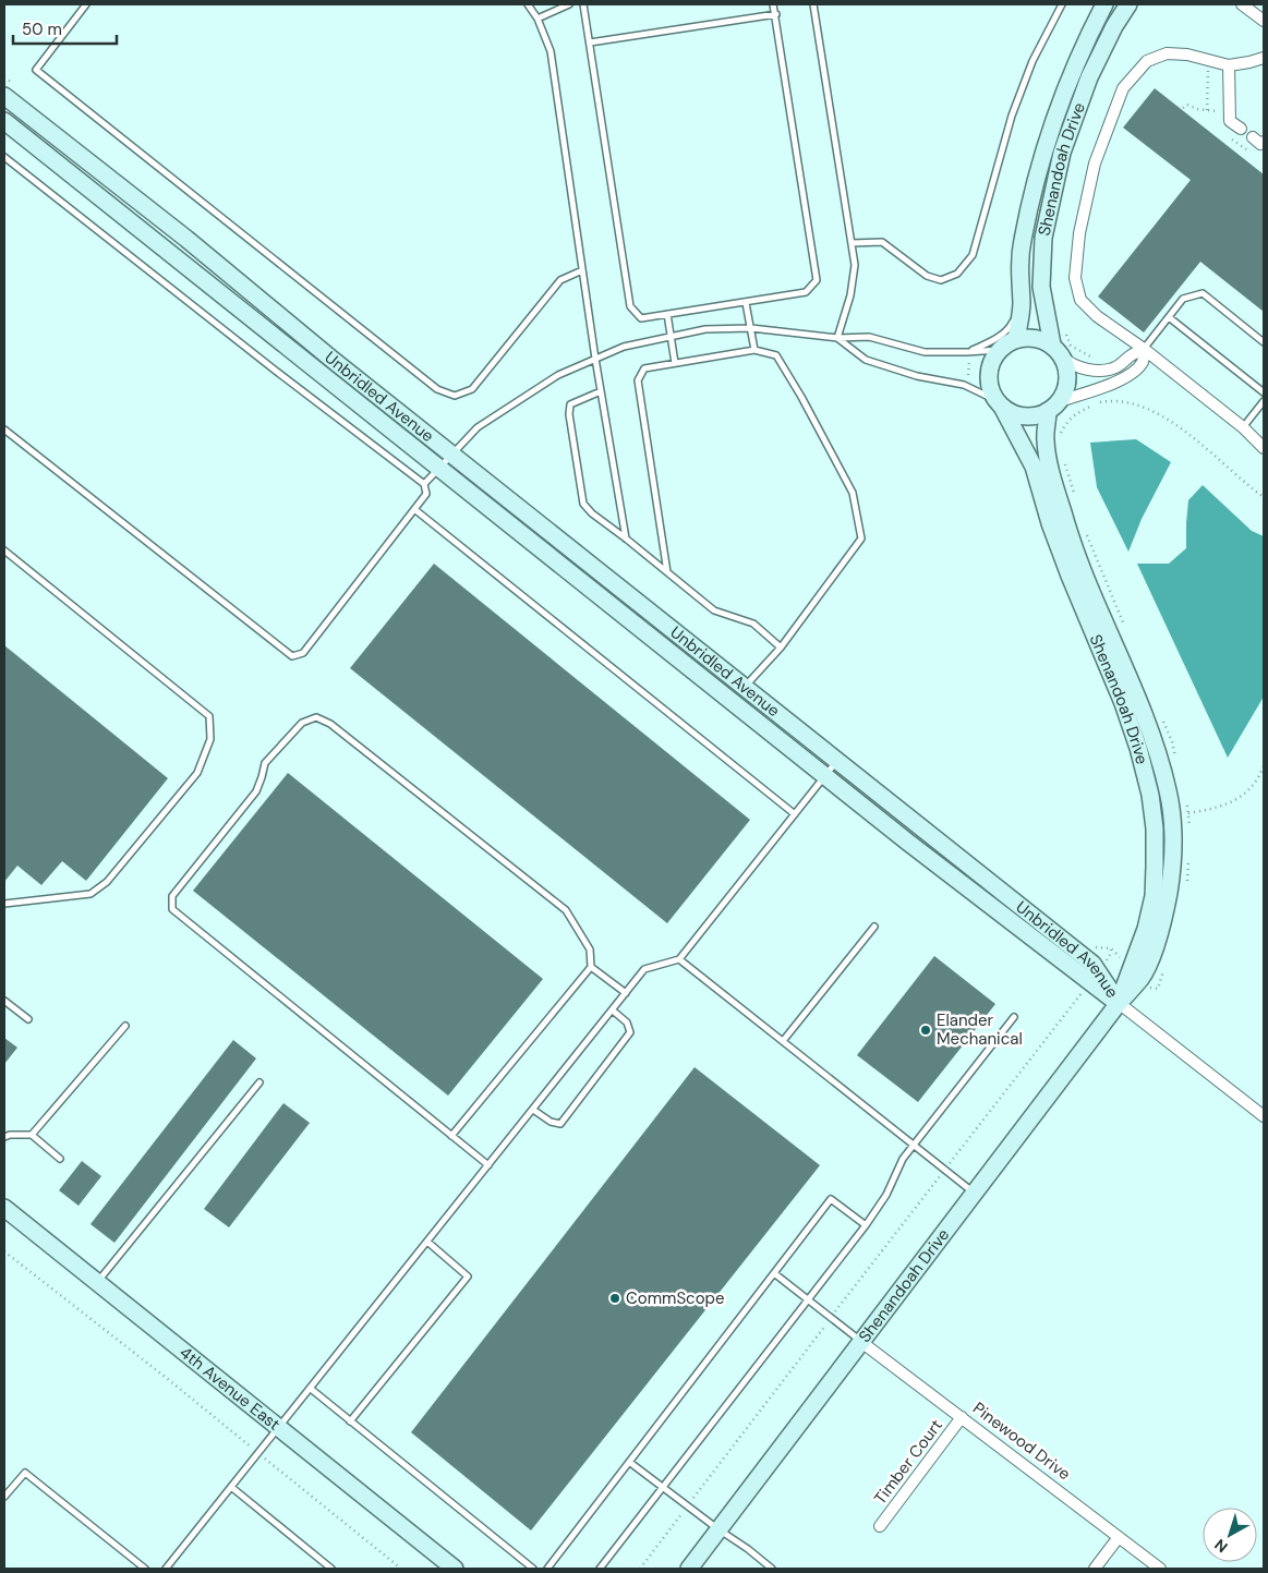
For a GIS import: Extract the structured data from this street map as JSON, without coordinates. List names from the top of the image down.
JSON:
{
  "streets": {
    "street": [
      "Shenandoah Drive",
      "Unbridled Avenue",
      "4th Avenue East",
      "Pinewood Drive",
      "Timber Court"
    ]
  },
  "crossings": [
    ["Shenandoah Drive", "Unbridled Avenue"],
    ["Shenandoah Drive", "Pinewood Drive"],
    ["Pinewood Drive", "Timber Court"]
  ],
  "places": ["Elander Mechanical", "CommScope"],
  "scale_bar": "50 m",
  "north": "bottom left"
}
